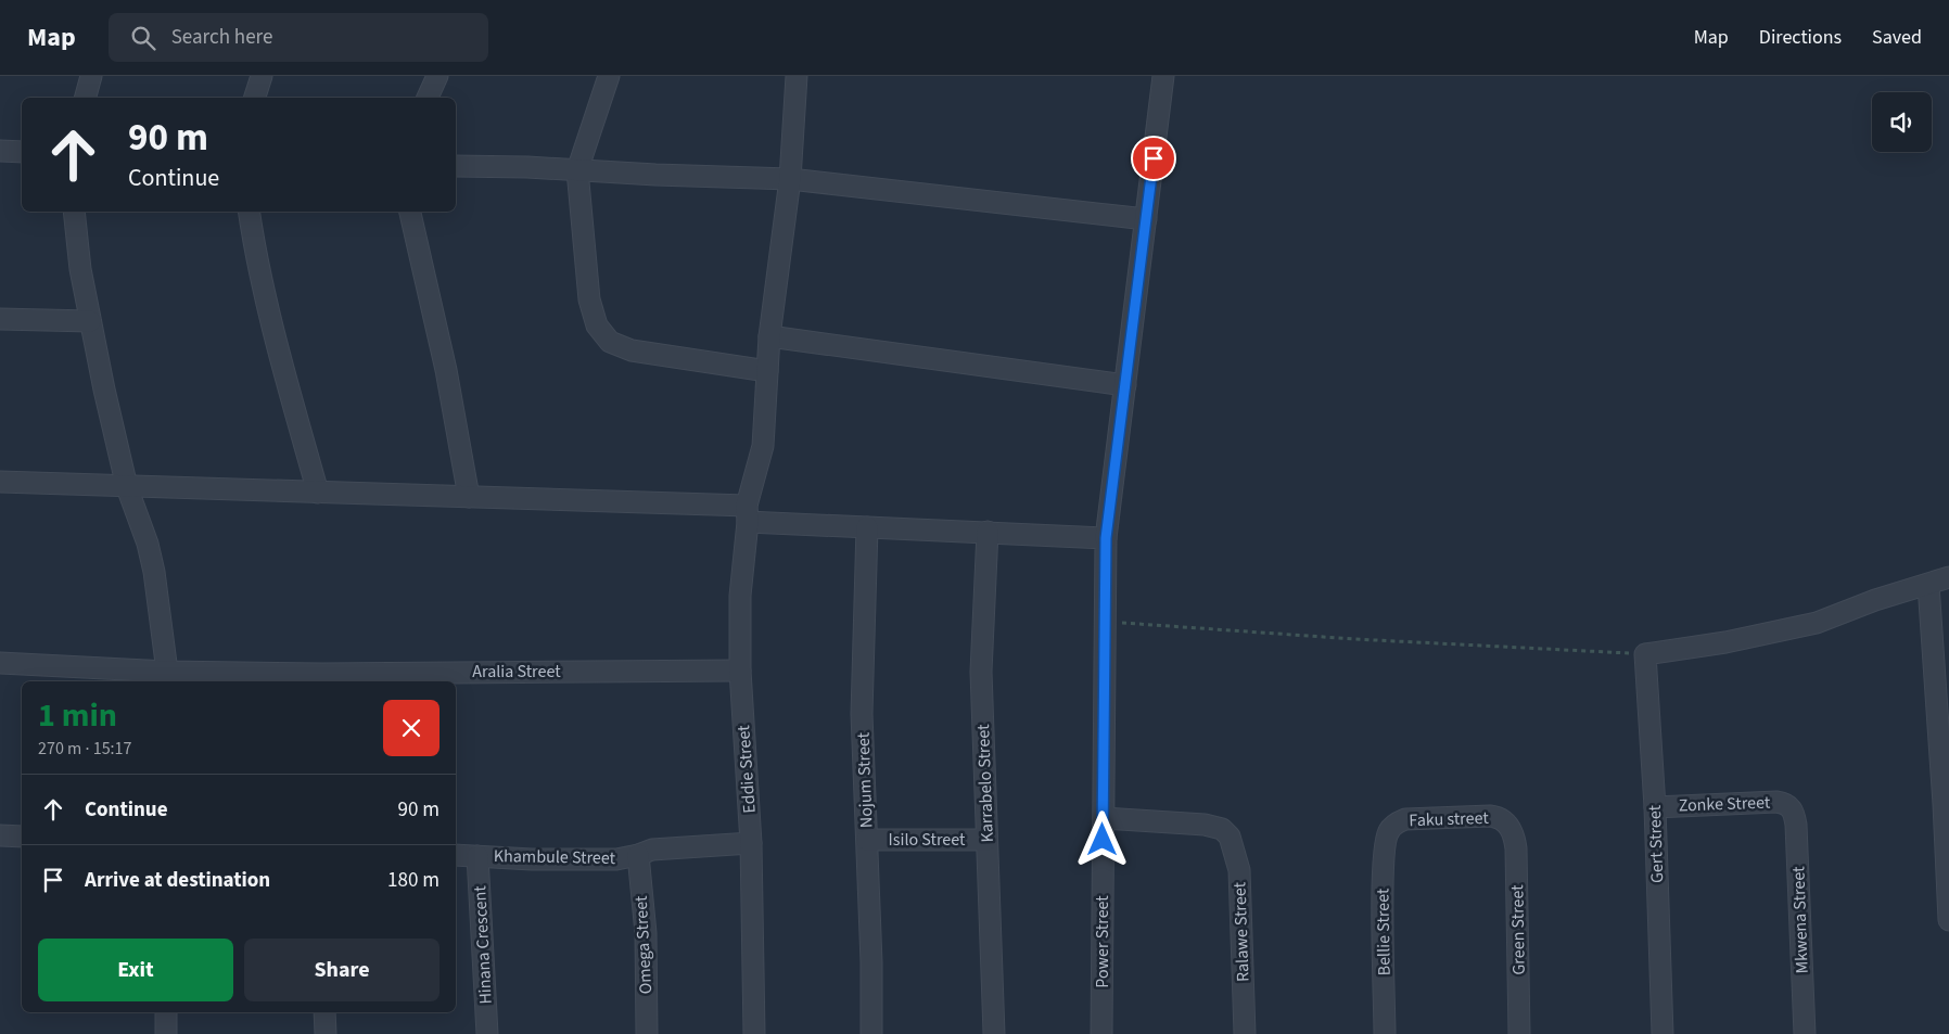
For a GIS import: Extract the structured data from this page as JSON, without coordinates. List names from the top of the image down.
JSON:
{
  "streets": {
    "street": [
      "Aralia Street",
      "Eddie Street",
      "Nojum Street",
      "Karrabelo Street",
      "Zonke Street",
      "Faku street",
      "Isilo Street",
      "Gert Street",
      "Khambule Street",
      "Mkwena Street",
      "Green Street",
      "Ralawe Street",
      "Bellie Street",
      "Power Street",
      "Hinana Crescent",
      "Omega Street"
    ]
  },
  "crossings": [
    ["Aralia Street", "Eddie Street"],
    ["Eddie Street", "Khambule Street"],
    ["Nojum Street", "Isilo Street"],
    ["Karrabelo Street", "Isilo Street"],
    ["Zonke Street", "Gert Street"],
    ["Zonke Street", "Mkwena Street"],
    ["Faku street", "Green Street"],
    ["Faku street", "Bellie Street"],
    ["Khambule Street", "Hinana Crescent"],
    ["Khambule Street", "Omega Street"],
    ["Ralawe Street", "Power Street"]
  ],
  "page": {
    "header": "Map",
    "search": "Search here",
    "nav": ["Map", "Directions", "Saved"],
    "turn": ["90 m", "Continue"],
    "heading": ["1 min", "270 m · 15:17"],
    "list": [
      {
        "name": "Continue",
        "value": "90 m"
      },
      {
        "name": "Arrive at destination",
        "value": "180 m"
      }
    ],
    "buttons": ["Exit", "Share"]
  }
}
